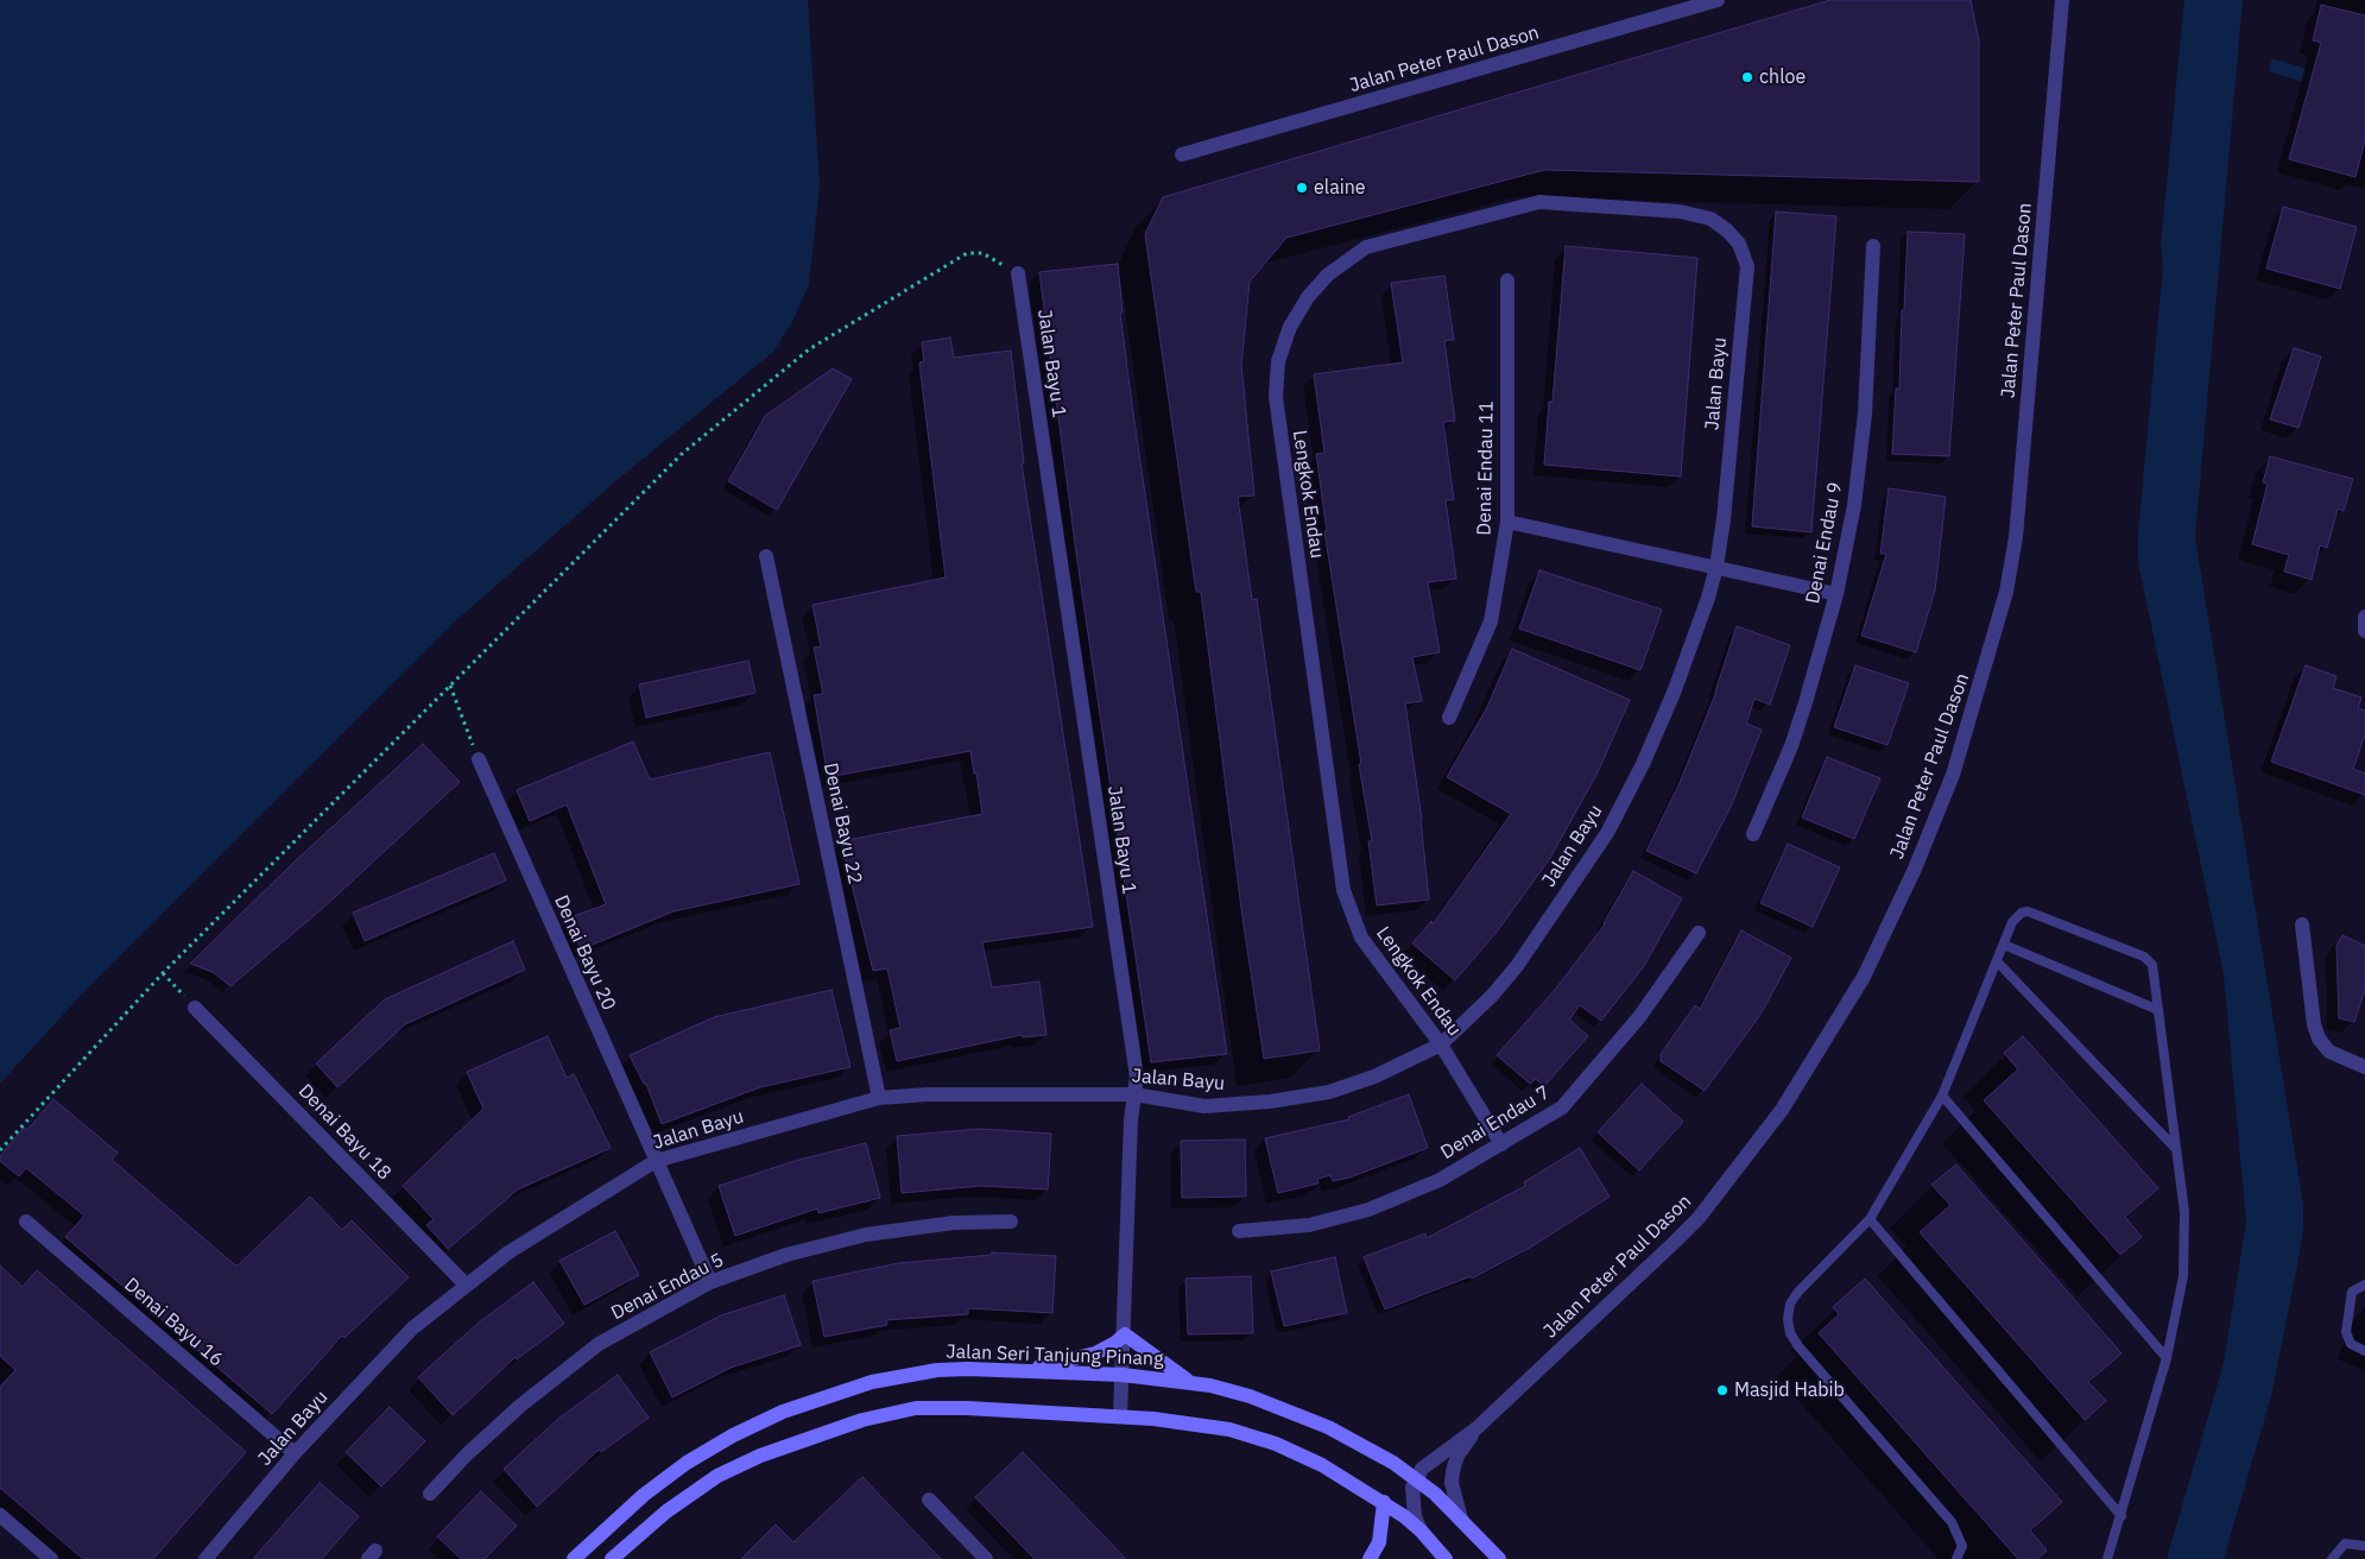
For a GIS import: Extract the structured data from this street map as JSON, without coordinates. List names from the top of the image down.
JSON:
{
  "streets": {
    "main road": ["Jalan Seri Tanjung Pinang"],
    "street": [
      "Jalan Peter Paul Dason",
      "Jalan Bayu 1",
      "Jalan Bayu",
      "Denai Endau 11",
      "Lengkok Endau",
      "Denai Endau 9",
      "Denai Bayu 22",
      "Denai Bayu 20",
      "Denai Endau 7",
      "Denai Bayu 18",
      "Denai Endau 5",
      "Denai Bayu 16"
    ]
  },
  "crossings": [
    ["Jalan Peter Paul Dason", "Jalan Seri Tanjung Pinang"],
    ["Jalan Bayu 1", "Jalan Bayu"],
    ["Jalan Bayu 1", "Jalan Seri Tanjung Pinang"],
    ["Jalan Bayu", "Lengkok Endau"],
    ["Jalan Bayu", "Denai Bayu 22"],
    ["Jalan Bayu", "Denai Bayu 20"],
    ["Jalan Bayu", "Denai Bayu 18"],
    ["Jalan Bayu", "Denai Bayu 16"],
    ["Lengkok Endau", "Denai Endau 7"],
    ["Denai Bayu 20", "Denai Endau 5"]
  ],
  "places": ["chloe", "elaine", "Masjid Habib"]
}
